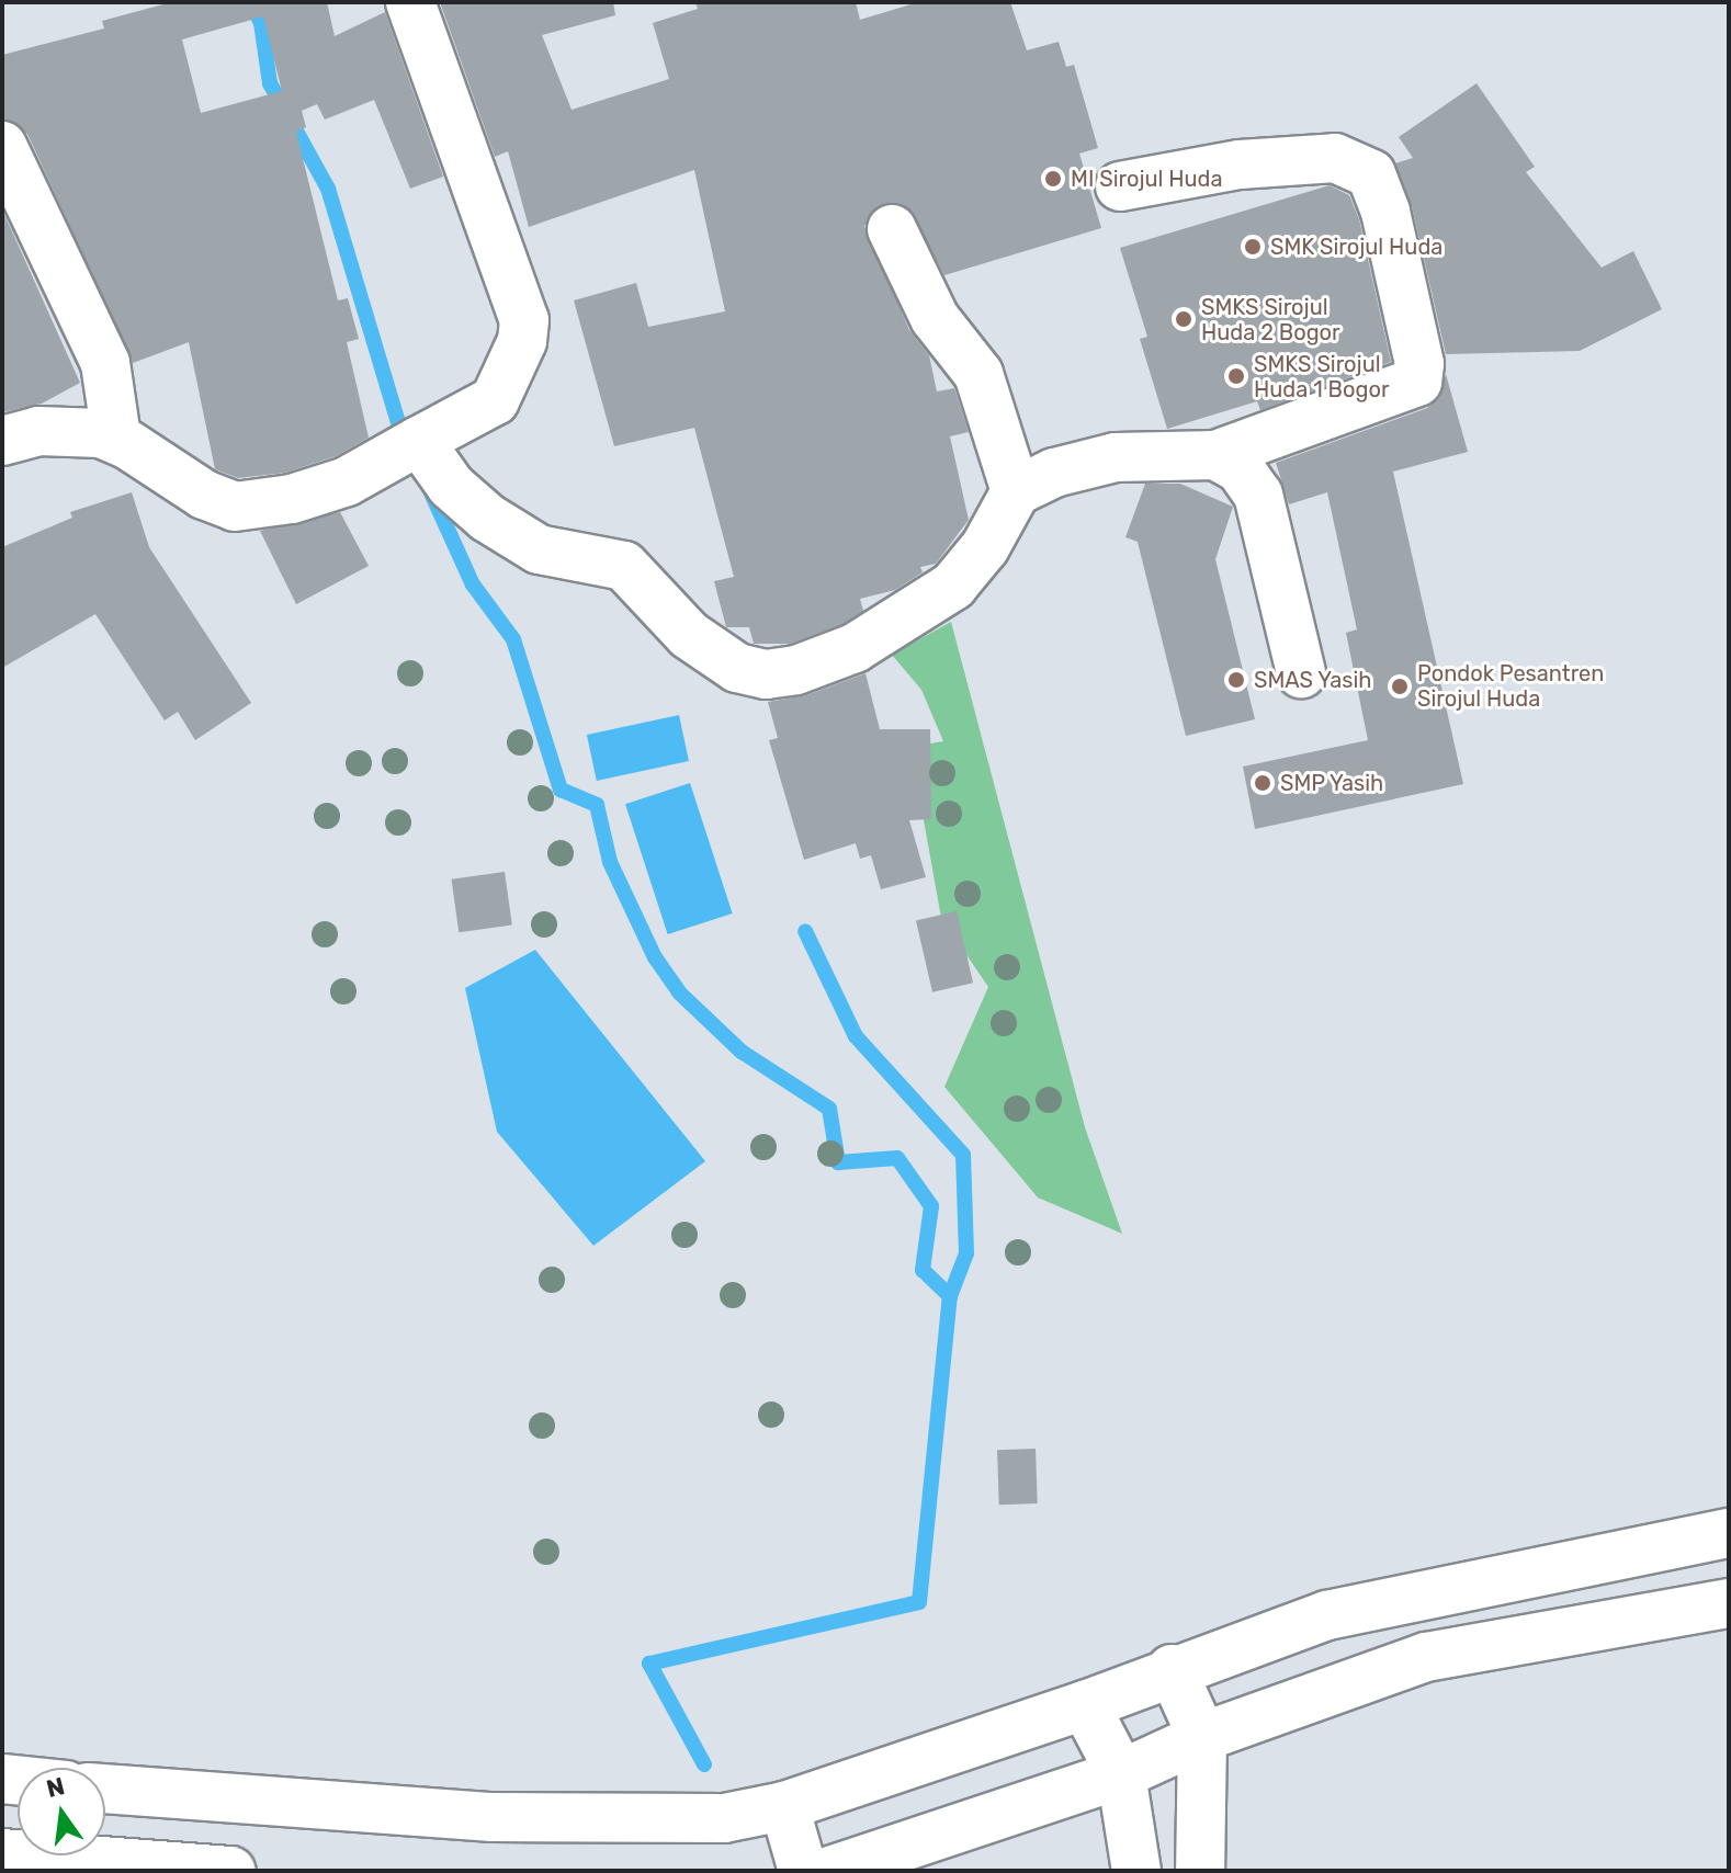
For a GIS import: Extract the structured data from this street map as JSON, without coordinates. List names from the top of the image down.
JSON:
{
  "places": [
    "MI Sirojul Huda",
    "SMK Sirojul Huda",
    "SMKS Sirojul Huda 2 Bogor",
    "SMKS Sirojul Huda 1 Bogor",
    "SMAS Yasih",
    "Pondok Pesantren Sirojul Huda",
    "SMP Yasih"
  ],
  "north": "top"
}
